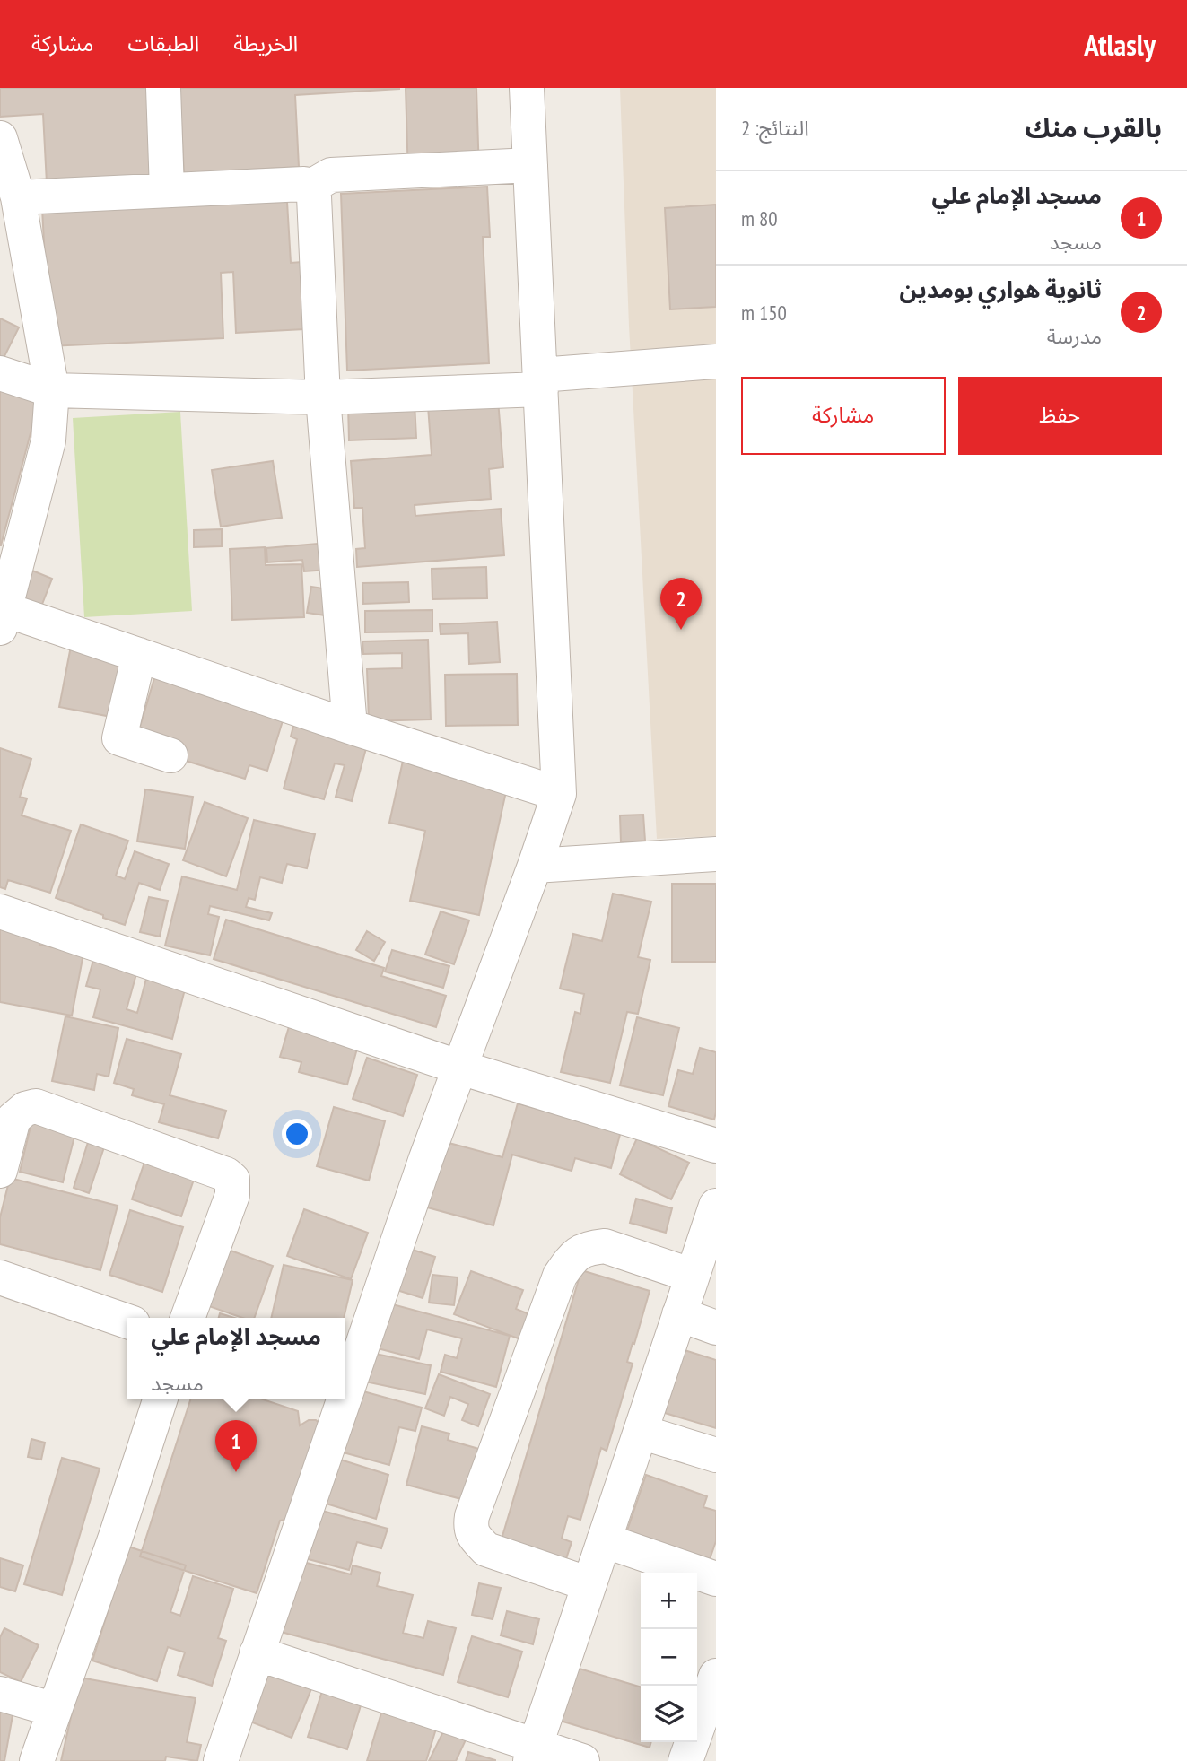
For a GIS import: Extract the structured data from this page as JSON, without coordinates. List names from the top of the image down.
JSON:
{
  "page": {
    "header": "Atlasly",
    "nav": ["الخريطة", "الطبقات", "مشاركة"],
    "heading": ["بالقرب منك", "النتائج: 2"],
    "list": [
      {
        "mark": "1",
        "name": "مسجد الإمام علي",
        "note": "مسجد",
        "value": "80 m"
      },
      {
        "mark": "2",
        "name": "ثانوية هواري بومدين",
        "note": "مدرسة",
        "value": "150 m"
      }
    ],
    "buttons": ["حفظ", "مشاركة"],
    "pins": ["2", "1"],
    "popup": ["مسجد الإمام علي", "مسجد"],
    "map_buttons": ["+", "−"]
  }
}
